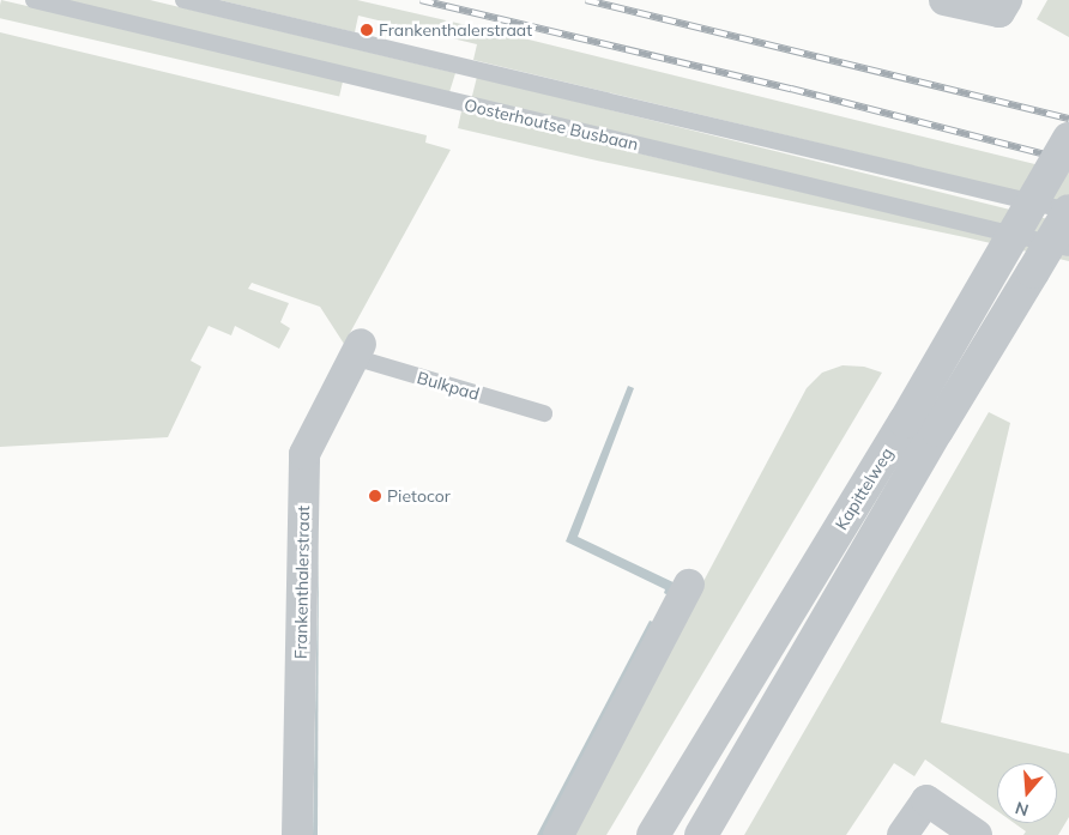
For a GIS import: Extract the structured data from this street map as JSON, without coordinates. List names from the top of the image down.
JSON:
{
  "streets": {
    "street": ["Kapittelweg", "Frankenthalerstraat"],
    "lane": ["Oosterhoutse Busbaan", "Bulkpad"]
  },
  "crossings": [
    ["Bulkpad", "Frankenthalerstraat"]
  ],
  "places": ["Frankenthalerstraat", "Pietocor"],
  "north": "bottom"
}
